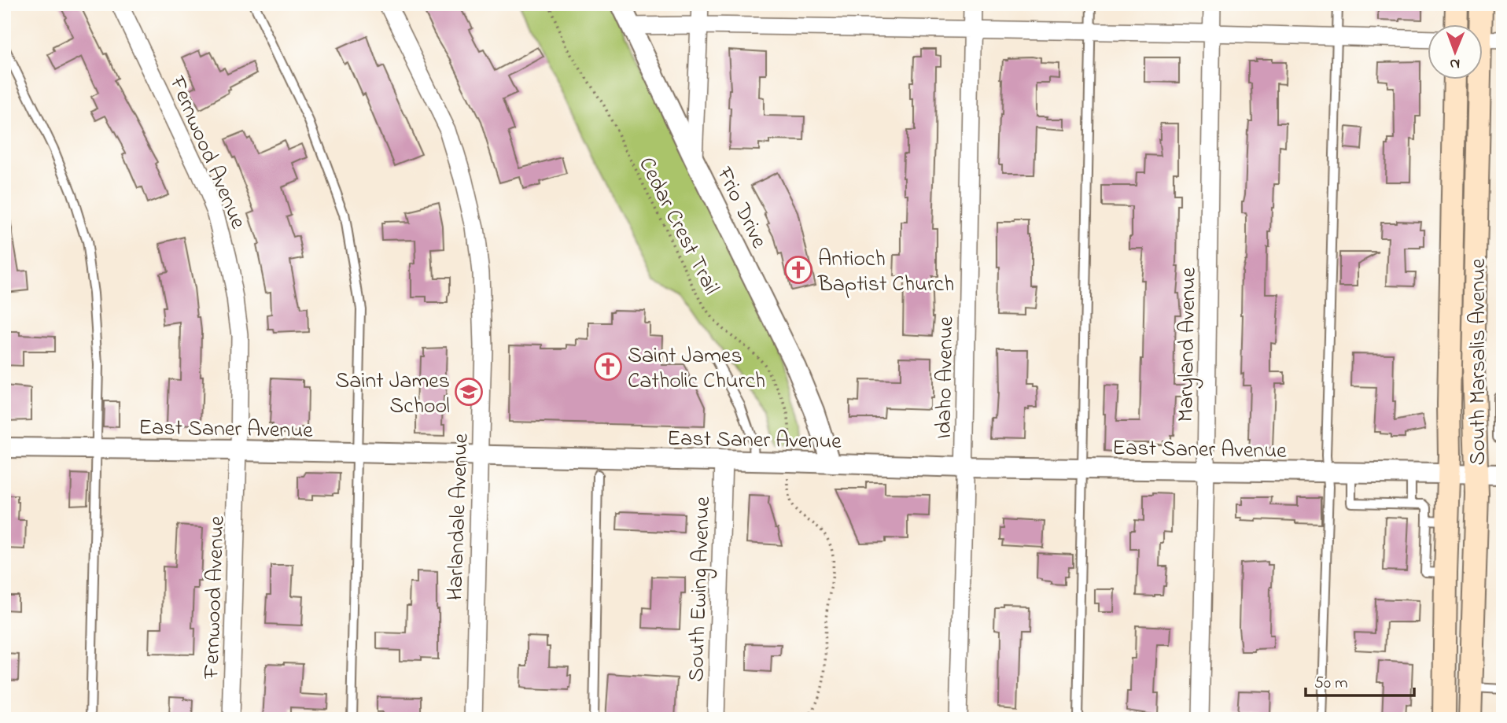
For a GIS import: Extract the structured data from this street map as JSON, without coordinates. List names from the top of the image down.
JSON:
{
  "streets": {
    "main road": ["South Marsalis Avenue"],
    "street": [
      "Fernwood Avenue",
      "Frio Drive",
      "Maryland Avenue",
      "Idaho Avenue",
      "East Saner Avenue",
      "Harlandale Avenue",
      "South Ewing Avenue"
    ],
    "path": ["Cedar Crest Trail"]
  },
  "crossings": [
    ["Fernwood Avenue", "East Saner Avenue"],
    ["Frio Drive", "East Saner Avenue"],
    ["Maryland Avenue", "East Saner Avenue"],
    ["South Marsalis Avenue", "East Saner Avenue"],
    ["Idaho Avenue", "East Saner Avenue"],
    ["East Saner Avenue", "Harlandale Avenue"],
    ["East Saner Avenue", "South Ewing Avenue"]
  ],
  "places": {
    "church": ["Antioch Baptist Church", "Saint James Catholic Church"],
    "school or university": ["Saint James School"]
  },
  "scale_bar": "50 m",
  "north": "bottom"
}
